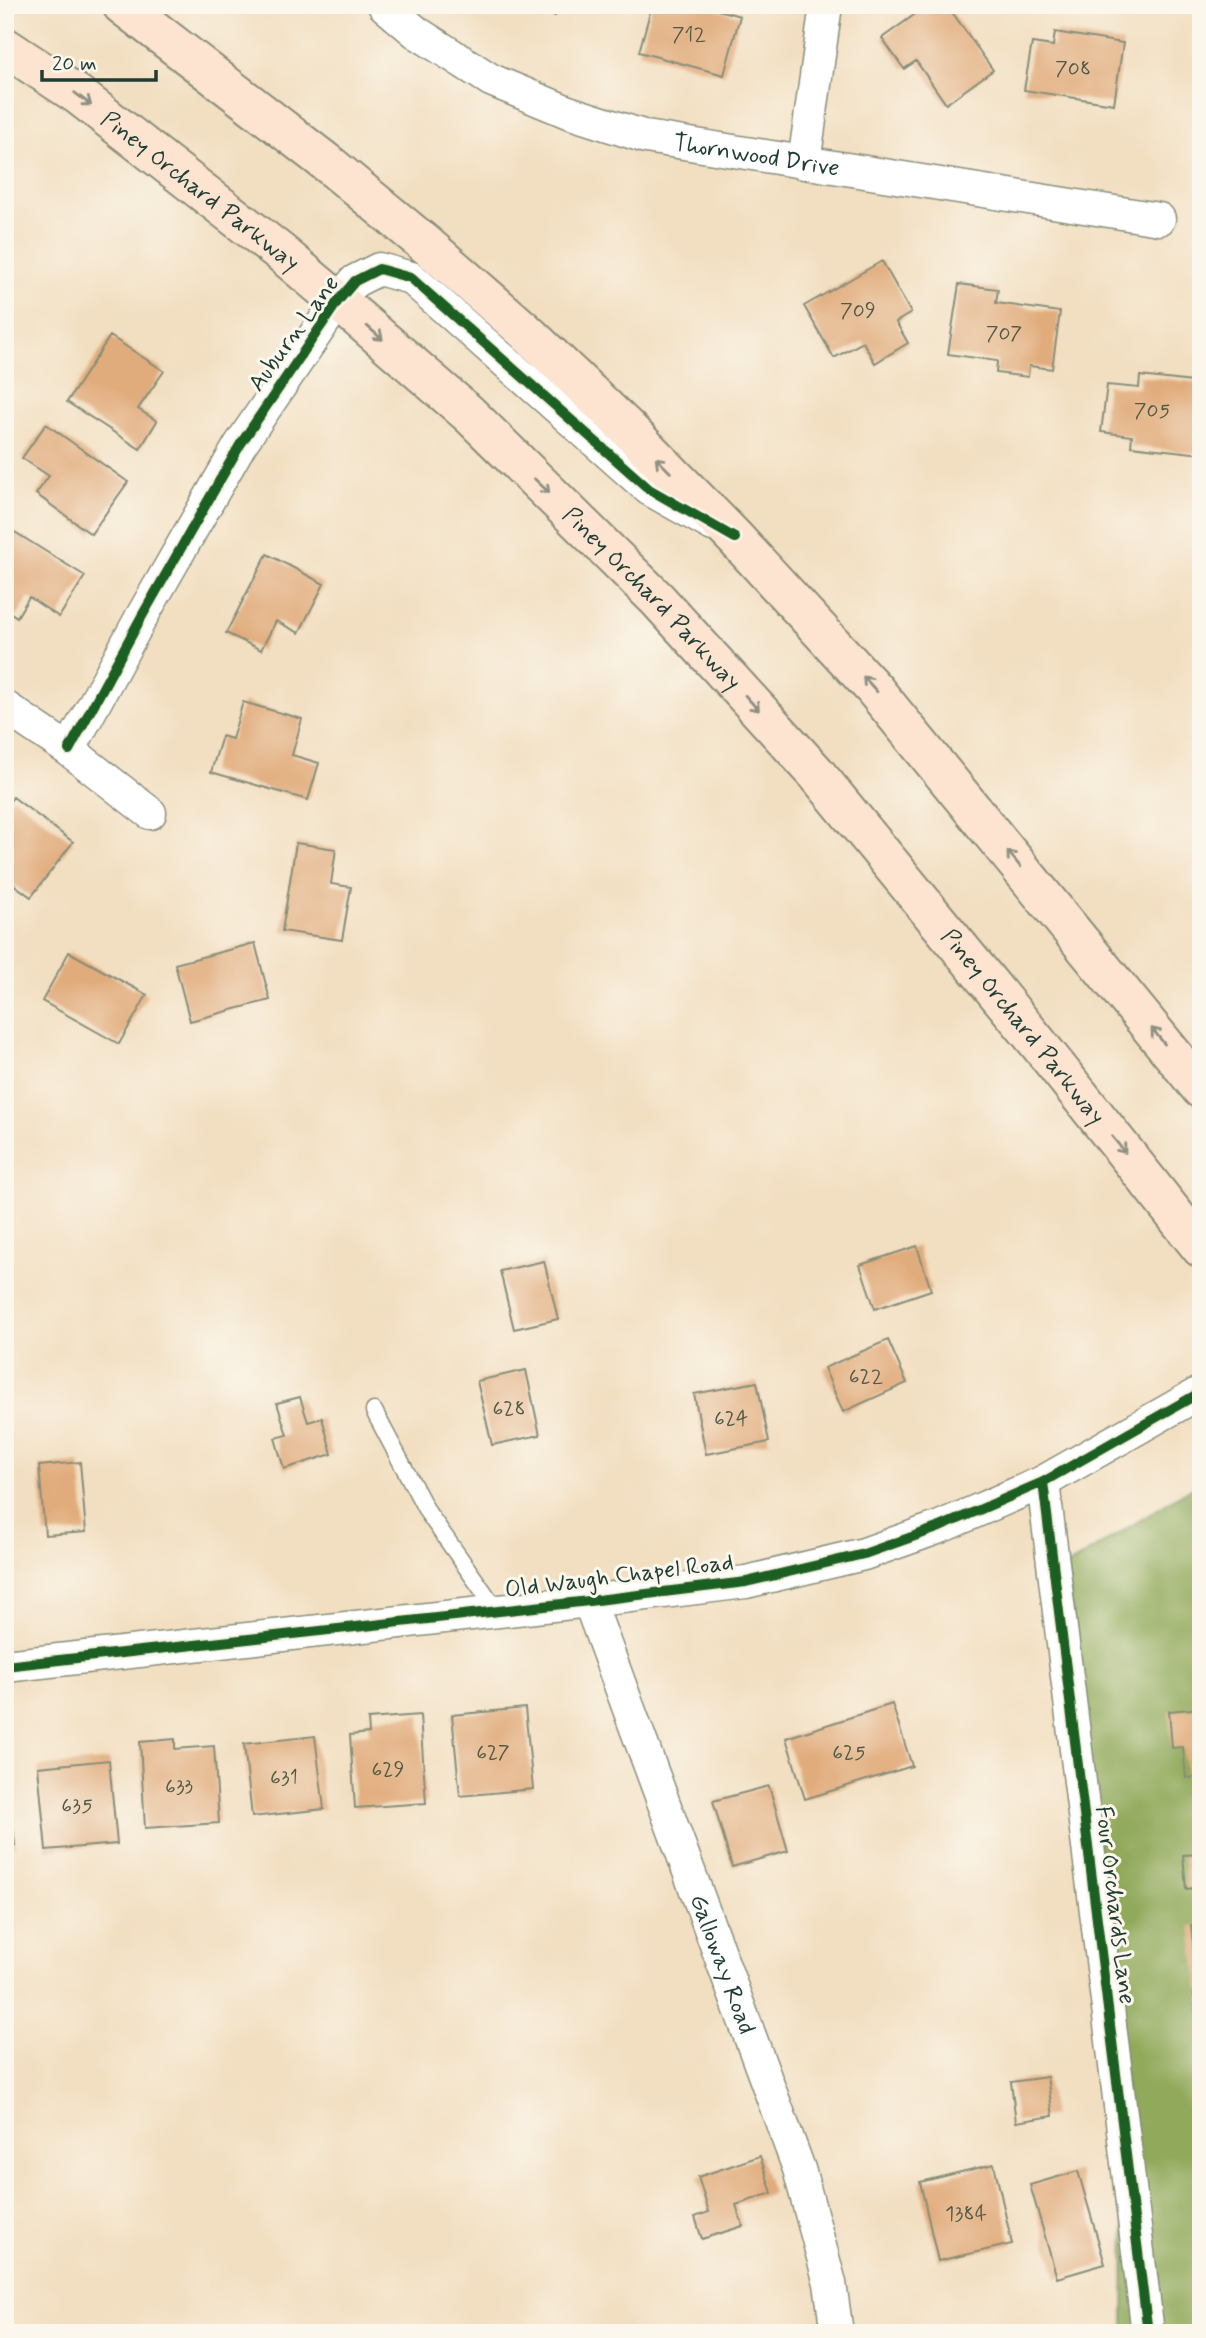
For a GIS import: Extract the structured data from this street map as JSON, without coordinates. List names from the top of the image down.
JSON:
{
  "streets": {
    "main road": ["Piney Orchard Parkway"],
    "street": [
      "Thornwood Drive",
      "Auburn Lane",
      "Old Waugh Chapel Road",
      "Four Orchards Lane",
      "Galloway Road"
    ]
  },
  "crossings": [
    ["Piney Orchard Parkway", "Auburn Lane"],
    ["Old Waugh Chapel Road", "Four Orchards Lane"],
    ["Old Waugh Chapel Road", "Galloway Road"]
  ],
  "house_numbers": [
    "712",
    "708",
    "709",
    "707",
    "705",
    "622",
    "628",
    "624",
    "627",
    "625",
    "629",
    "631",
    "633",
    "635",
    "1384"
  ],
  "scale_bar": "20 m"
}
